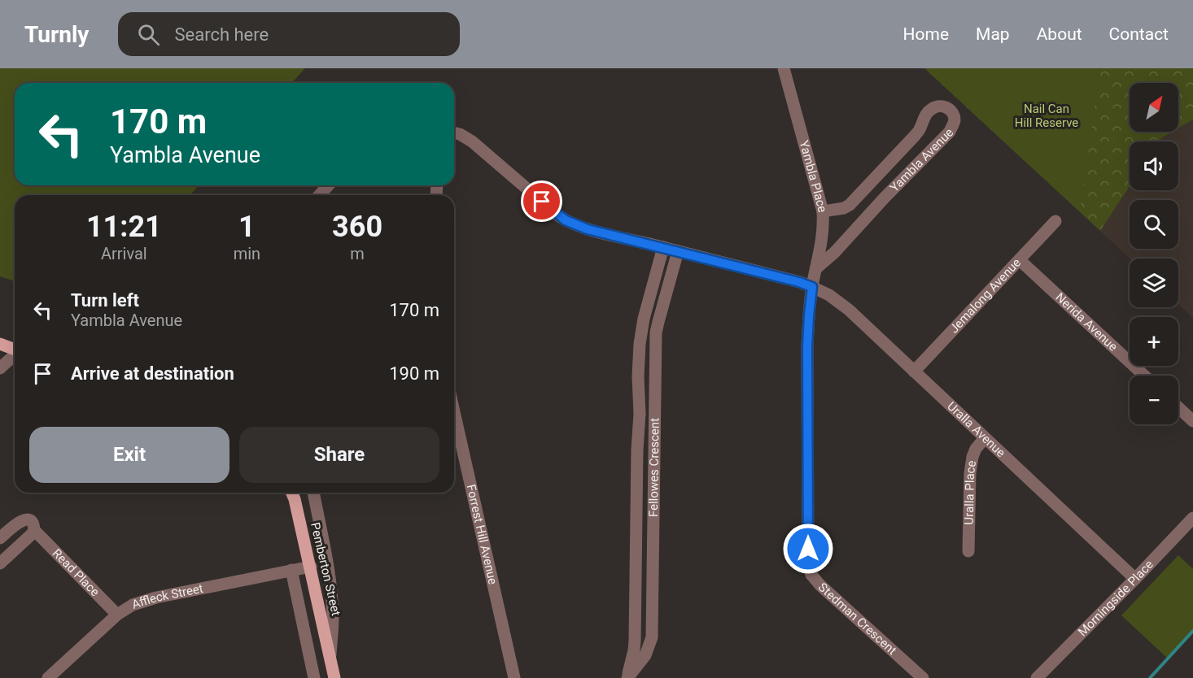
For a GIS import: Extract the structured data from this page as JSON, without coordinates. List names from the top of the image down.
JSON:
{
  "streets": {
    "main road": ["Pemberton Street"],
    "street": [
      "Yambla Avenue",
      "Yambla Place",
      "Jemalong Avenue",
      "Nerida Avenue",
      "Uralla Avenue",
      "Fellowes Crescent",
      "Uralla Place",
      "Forrest Hill Avenue",
      "Read Place",
      "Affleck Street",
      "Morningside Place",
      "Stedman Crescent"
    ]
  },
  "crossings": [
    ["Yambla Avenue", "Yambla Place"],
    ["Yambla Place", "Uralla Avenue"],
    ["Yambla Place", "Stedman Crescent"],
    ["Jemalong Avenue", "Nerida Avenue"],
    ["Jemalong Avenue", "Uralla Avenue"],
    ["Uralla Avenue", "Uralla Place"],
    ["Uralla Avenue", "Morningside Place"],
    ["Uralla Avenue", "Stedman Crescent"],
    ["Pemberton Street", "Affleck Street"],
    ["Read Place", "Affleck Street"]
  ],
  "parks": ["Nail Can Hill Reserve"],
  "north": "top right",
  "page": {
    "header": "Turnly",
    "search": "Search here",
    "nav": [
      "Home",
      "Map",
      "About",
      "Contact"
    ],
    "map_buttons": ["+", "−"],
    "turn": ["170 m", "Yambla Avenue"],
    "eta": [
      "11:21",
      "Arrival",
      "1",
      "min",
      "360",
      "m"
    ],
    "list": [
      {
        "name": "Turn left",
        "note": "Yambla Avenue",
        "value": "170 m"
      },
      {
        "name": "Arrive at destination",
        "value": "190 m"
      }
    ],
    "buttons": ["Exit", "Share"]
  }
}
